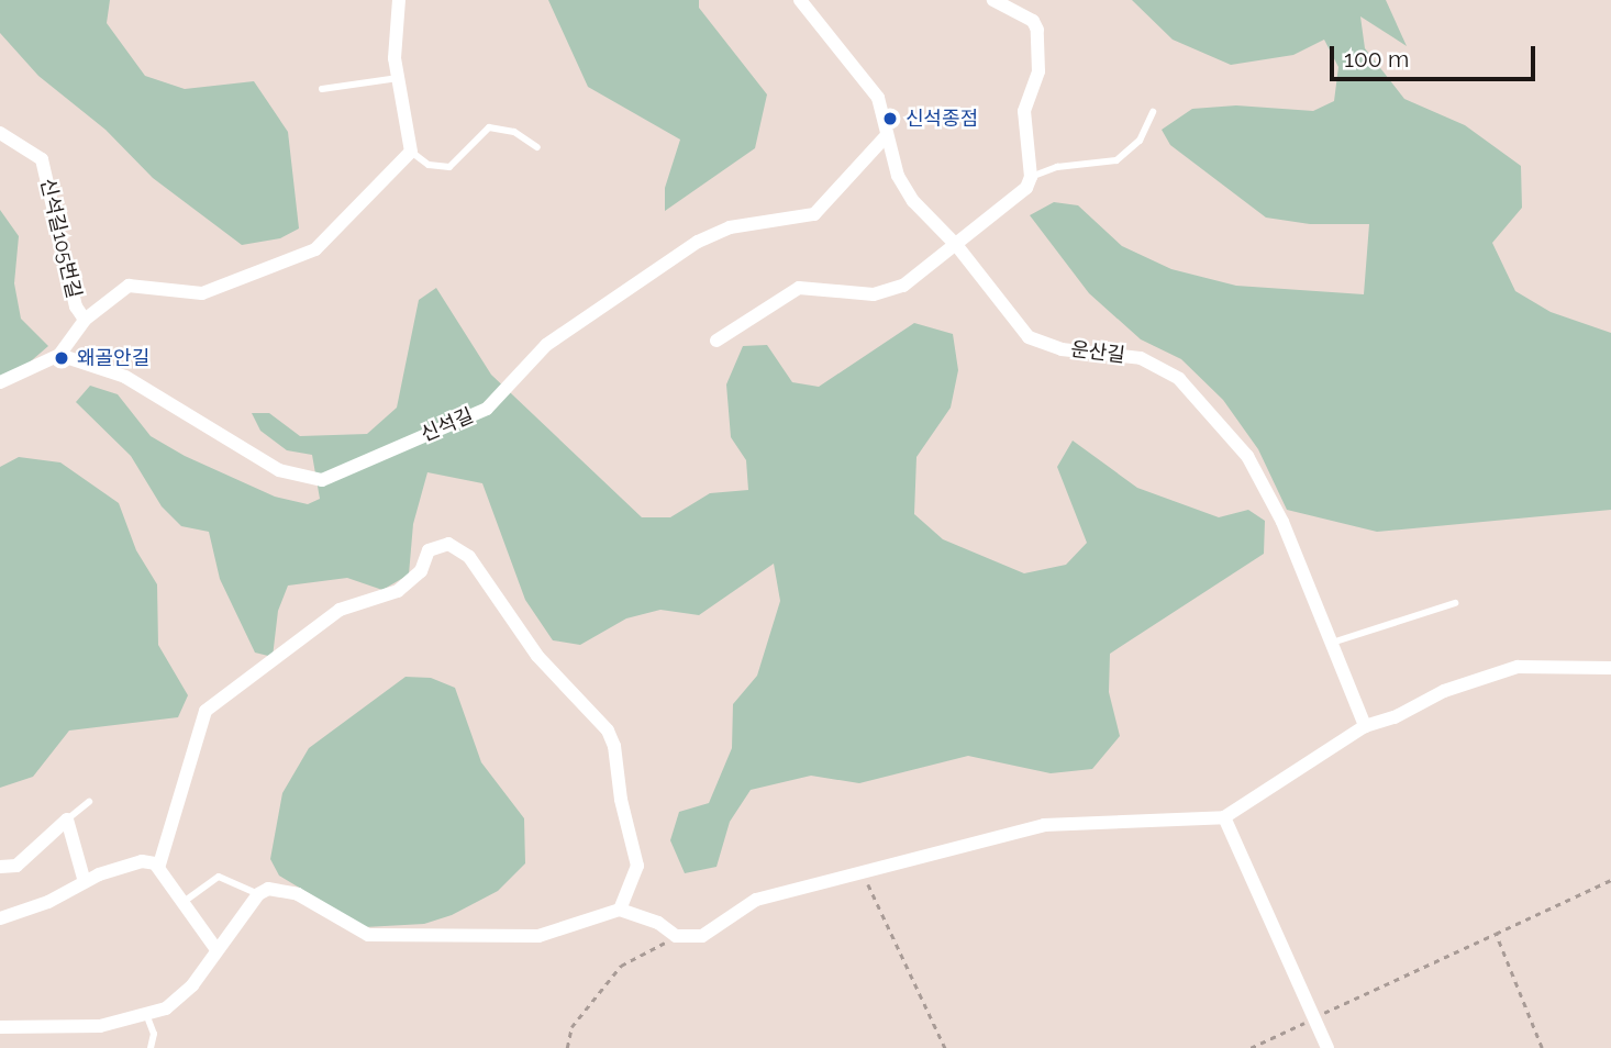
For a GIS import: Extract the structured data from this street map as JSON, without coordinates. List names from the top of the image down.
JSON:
{
  "streets": {
    "street": ["신석길105번길", "운산길", "신석길"]
  },
  "crossings": [
    ["운산길", "신석길"]
  ],
  "places": ["신석종점", "왜골안길"],
  "scale_bar": "100 m"
}
